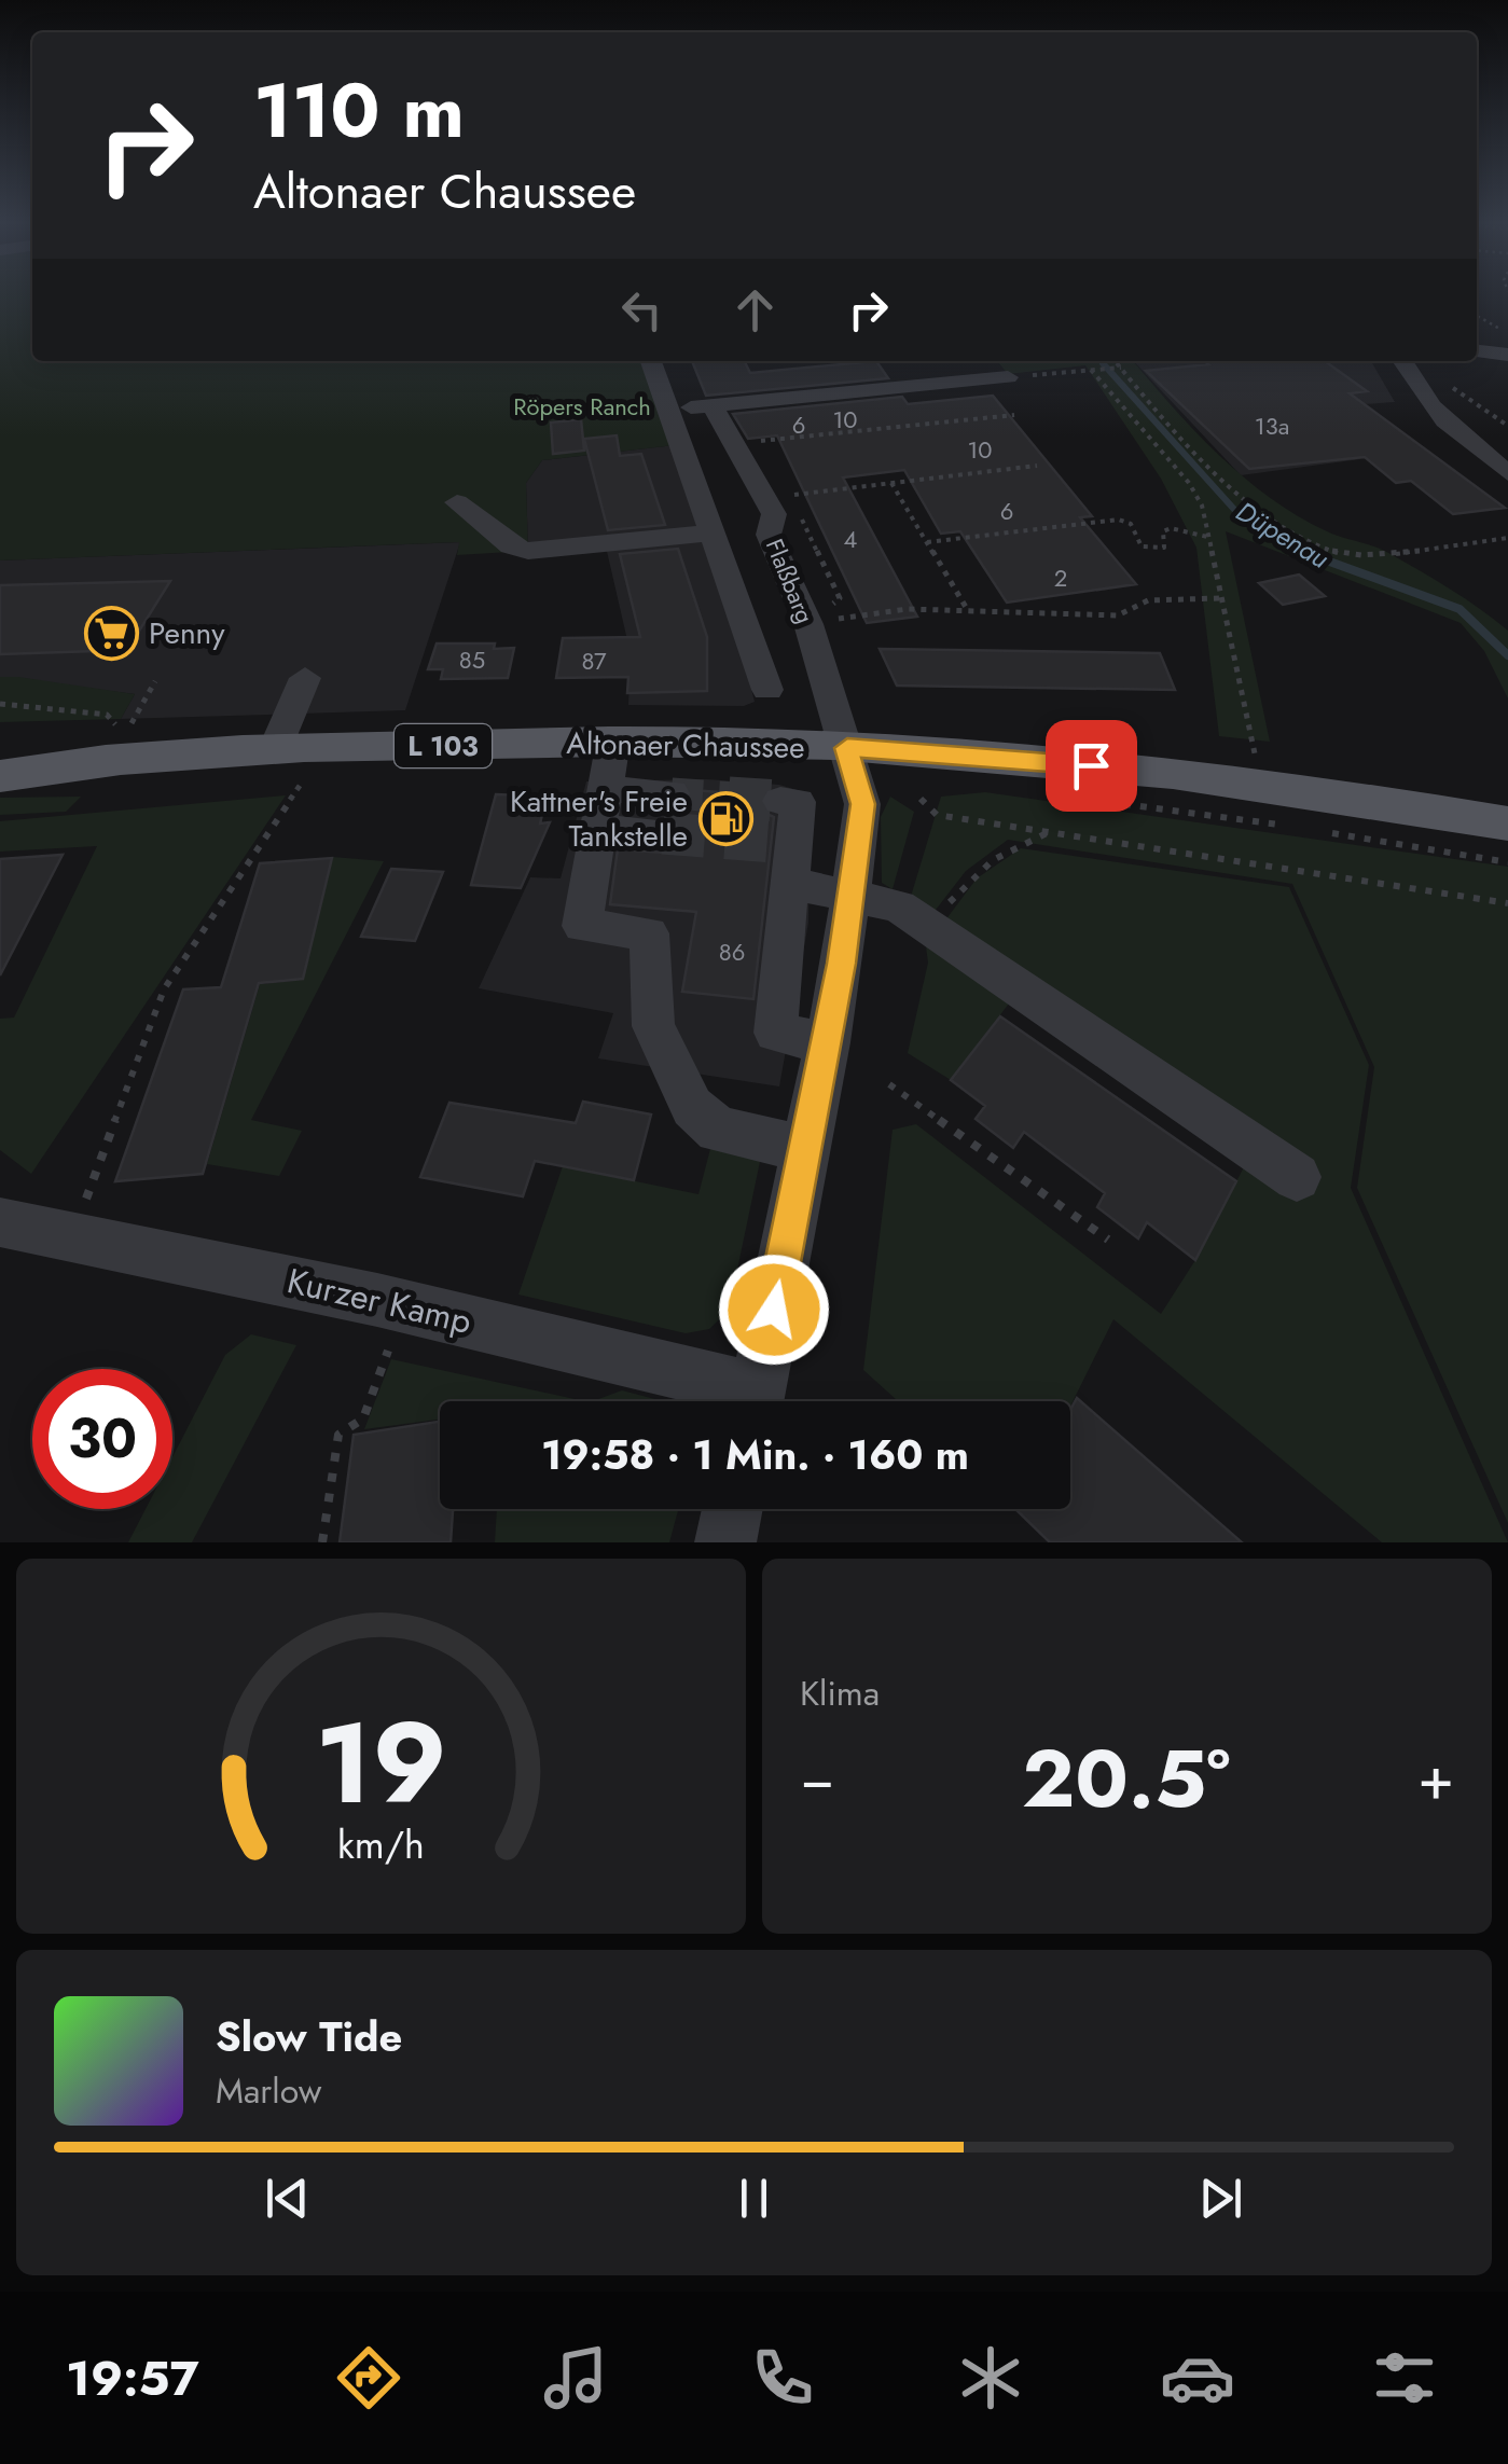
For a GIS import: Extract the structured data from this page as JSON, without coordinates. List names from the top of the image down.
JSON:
{
  "streets": {
    "main road": ["Altonaer Chaussee", "L 103"],
    "street": ["Flaßbarg", "Kurzer Kamp"]
  },
  "crossings": [
    ["Flaßbarg", "Altonaer Chaussee"]
  ],
  "water": ["Düpenau"],
  "parks": ["Röpers Ranch"],
  "places": {
    "supermarket": ["Penny"],
    "fuel station": ["Kattner's Freie Tankstelle"]
  },
  "house_numbers": [
    "10",
    "6",
    "13a",
    "10",
    "6",
    "4",
    "2",
    "85",
    "87",
    "86"
  ],
  "page": {
    "turn": ["110 m", "Altonaer Chaussee"],
    "limit": "30",
    "trip": "19:58 · 1 Min. · 160 m",
    "tile": "Klima",
    "heat": ["−", "20.5°", "+"],
    "song": ["Slow Tide", "Marlow"],
    "tabs": "19:57",
    "gauge": ["19", "km/h"]
  }
}
